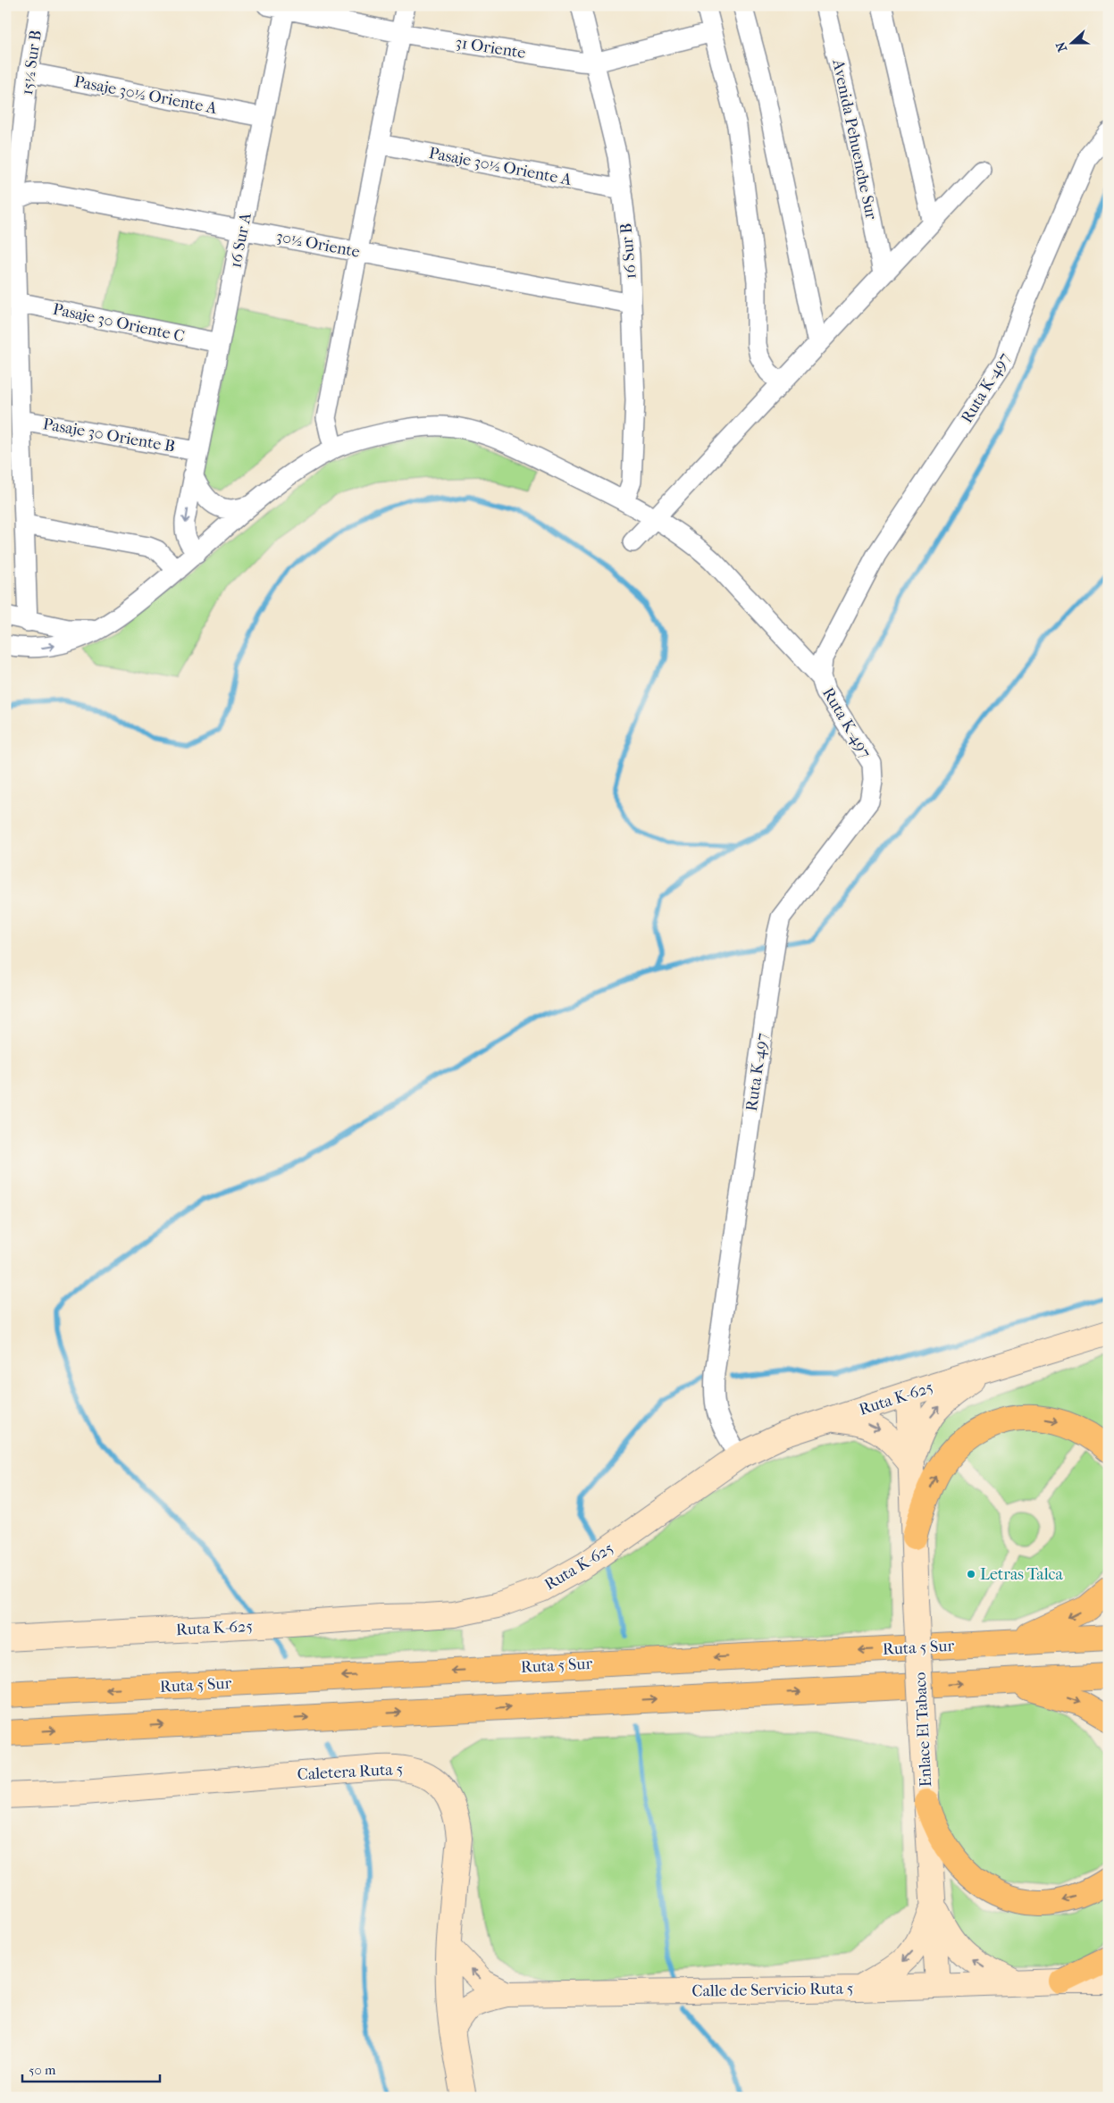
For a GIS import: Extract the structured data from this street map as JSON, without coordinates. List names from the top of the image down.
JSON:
{
  "streets": {
    "highway": ["Ruta 5 Sur"],
    "main road": [
      "Ruta K-625",
      "Enlace El Tabaco",
      "Caletera Ruta 5",
      "Calle de Servicio Ruta 5"
    ],
    "street": [
      "31 Oriente",
      "15½ Sur B",
      "Pasaje 30½ Oriente A",
      "Avenida Pehuenche Sur",
      "16 Sur A",
      "30½ Oriente",
      "16 Sur B",
      "Pasaje 30 Oriente C",
      "Ruta K-497",
      "Pasaje 30 Oriente B"
    ]
  },
  "crossings": [
    ["31 Oriente", "16 Sur A"],
    ["31 Oriente", "16 Sur B"],
    ["15½ Sur B", "Pasaje 30½ Oriente A"],
    ["15½ Sur B", "30½ Oriente"],
    ["15½ Sur B", "Pasaje 30 Oriente C"],
    ["15½ Sur B", "Pasaje 30 Oriente B"],
    ["Pasaje 30½ Oriente A", "16 Sur A"],
    ["Pasaje 30½ Oriente A", "16 Sur B"],
    ["16 Sur A", "30½ Oriente"],
    ["16 Sur A", "Pasaje 30 Oriente C"],
    ["16 Sur A", "Pasaje 30 Oriente B"],
    ["30½ Oriente", "16 Sur B"],
    ["Ruta K-497", "Ruta K-625"],
    ["Ruta K-625", "Enlace El Tabaco"],
    ["Enlace El Tabaco", "Calle de Servicio Ruta 5"],
    ["Caletera Ruta 5", "Calle de Servicio Ruta 5"]
  ],
  "places": ["Letras Talca"],
  "scale_bar": "50 m",
  "north": "left"
}
